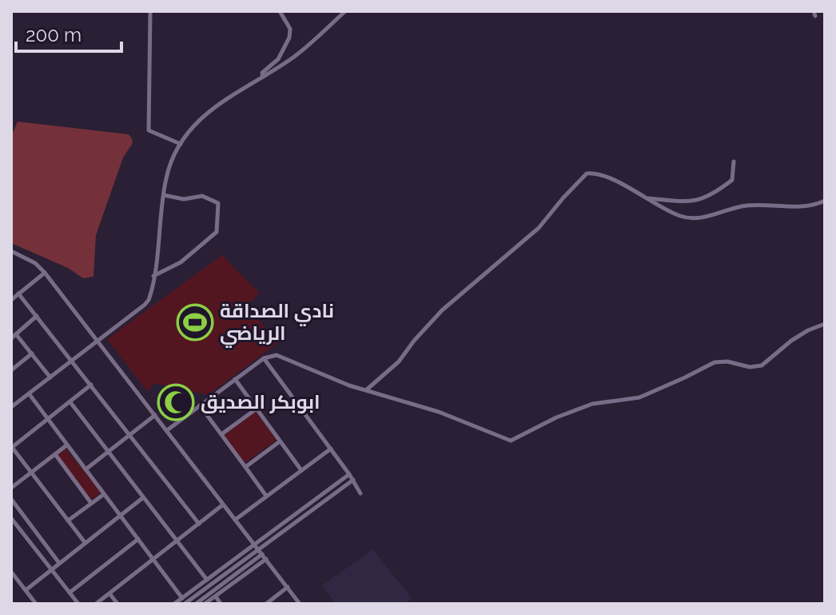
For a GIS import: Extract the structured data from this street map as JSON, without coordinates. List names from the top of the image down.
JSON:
{
  "places": {
    "sports": ["نادي الصداقة الرياضي"],
    "mosque": ["ابوبكر الصديق"]
  },
  "scale_bar": "200 m"
}
